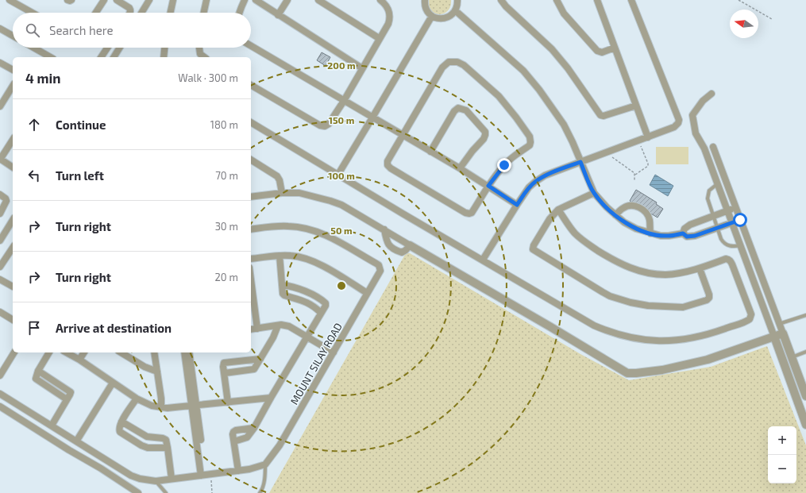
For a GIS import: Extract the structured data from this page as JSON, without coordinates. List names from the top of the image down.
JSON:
{
  "streets": {
    "street": ["MOUNT SILAY ROAD"]
  },
  "north": "left",
  "page": {
    "search": "Search here",
    "heading": ["4 min", "Walk · 300 m"],
    "list": [
      ["Continue", "180 m"],
      ["Turn left", "70 m"],
      ["Turn right", "30 m"],
      ["Turn right", "20 m"],
      "Arrive at destination"
    ],
    "map_buttons": ["+", "−"]
  },
  "rings": [
    "200 m",
    "150 m",
    "100 m",
    "50 m"
  ]
}
